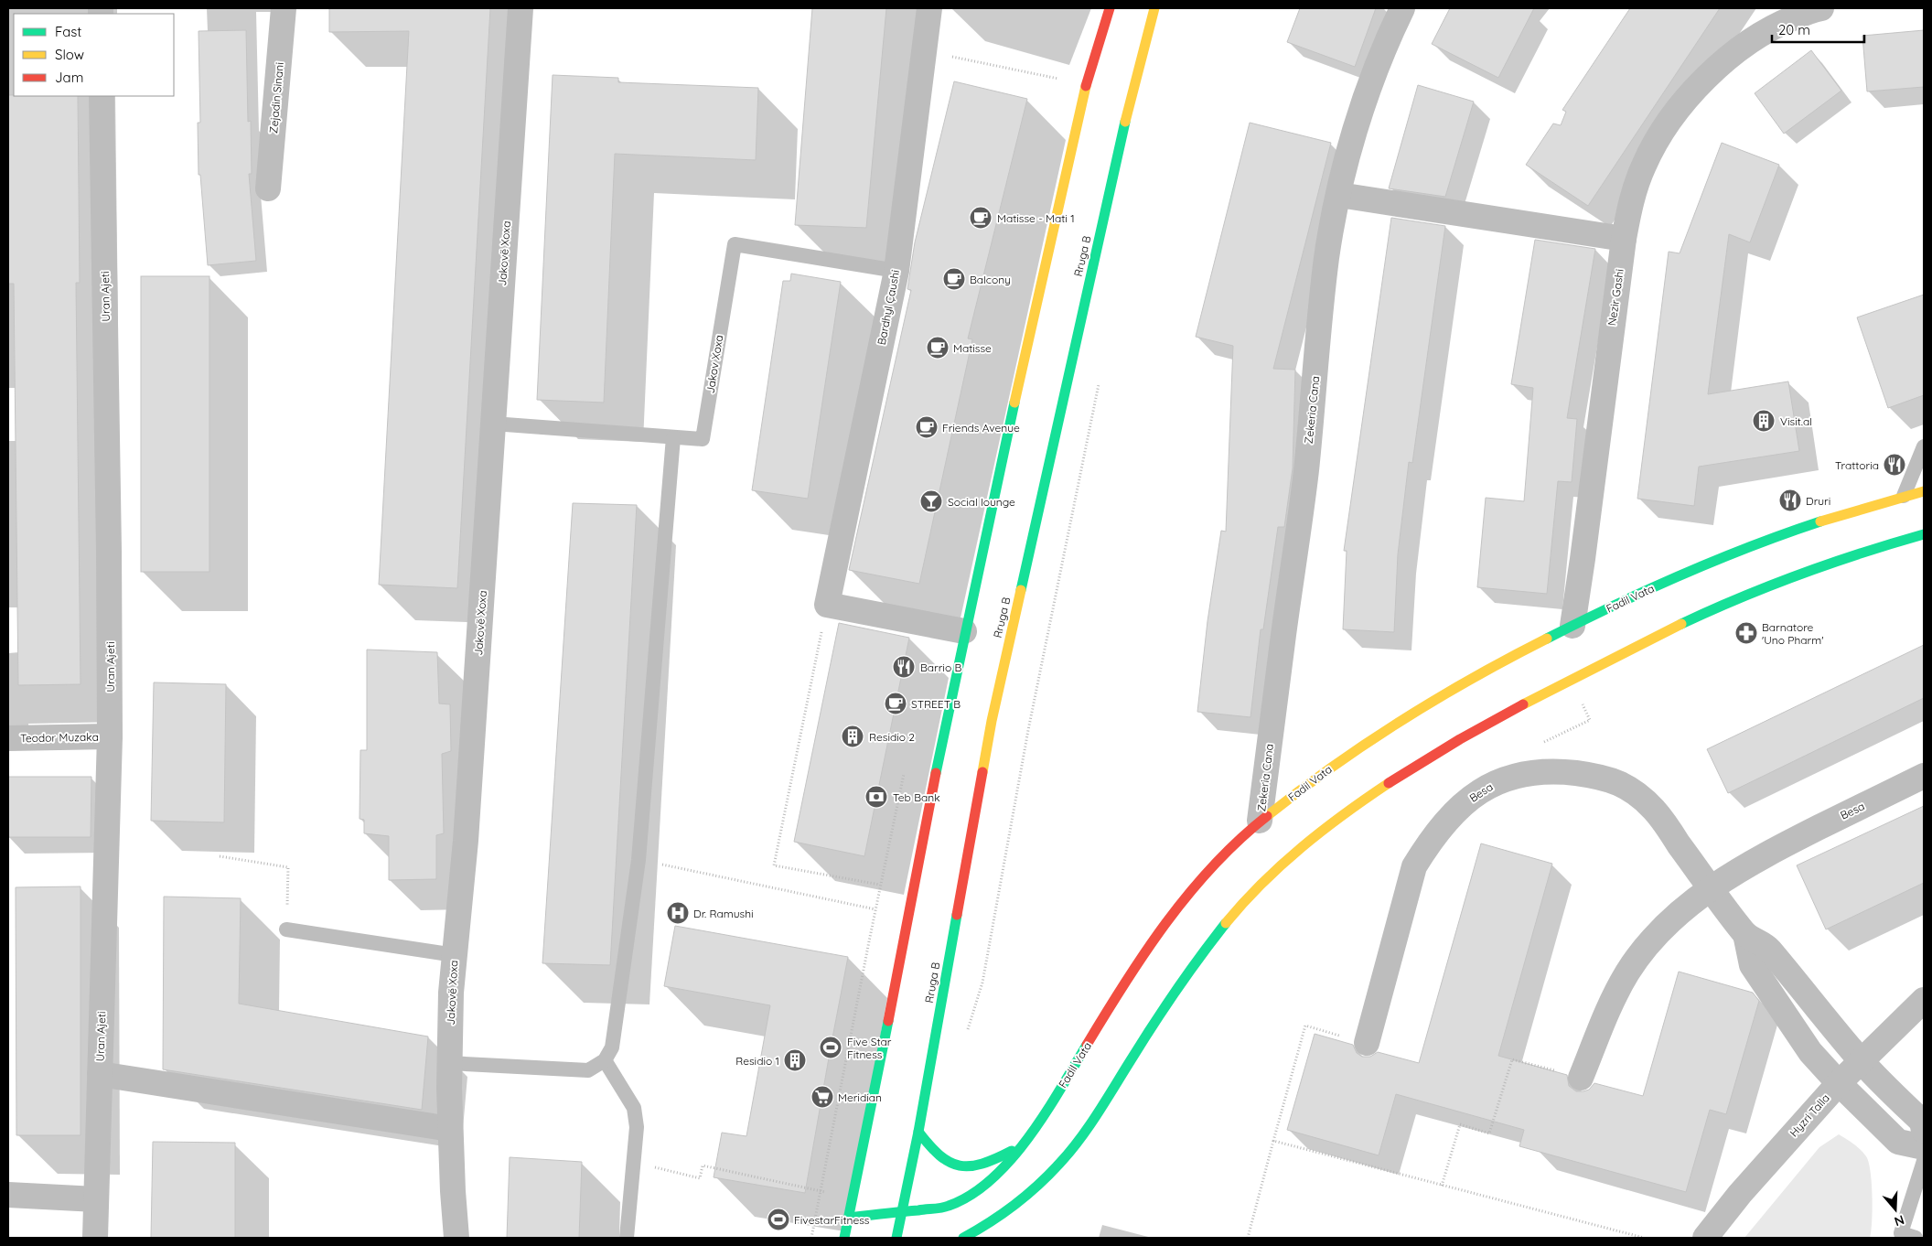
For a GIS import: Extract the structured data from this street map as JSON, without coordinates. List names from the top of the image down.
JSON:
{
  "streets": {
    "main road": ["Rruga B", "Fadil Vata"],
    "street": [
      "Zejadin Sinani",
      "Jakovë Xoxa",
      "Uran Ajeti",
      "Nezir Gashi",
      "Bardhyl Çaushi",
      "Zekeria Cana",
      "Teodor Muzaka",
      "Besa",
      "Hyzri Talla"
    ],
    "lane": ["Jakov Xoxa"]
  },
  "crossings": [
    ["Jakovë Xoxa", "Jakov Xoxa"],
    ["Rruga B", "Fadil Vata"],
    ["Uran Ajeti", "Teodor Muzaka"],
    ["Nezir Gashi", "Fadil Vata"],
    ["Bardhyl Çaushi", "Jakov Xoxa"],
    ["Zekeria Cana", "Fadil Vata"],
    ["Besa", "Hyzri Talla"]
  ],
  "places": {
    "cafe": [
      "Matisse - Mati 1",
      "Balcony",
      "Matisse",
      "Friends Avenue",
      "STREET B"
    ],
    "building": ["Visit.al", "Residio 2", "Residio 1"],
    "restaurant": ["Trattoria", "Druri", "Barrio B"],
    "bar": ["Social lounge"],
    "pharmacy": ["Barnatore 'Uno Pharm'"],
    "bank": ["Teb Bank"],
    "hospital": ["Dr. Ramushi"],
    "sports": ["Five Star Fitness", "FivestarFitness"],
    "supermarket": ["Meridian"]
  },
  "legend": ["Fast", "Slow", "Jam"],
  "scale_bar": "20 m",
  "north": "bottom"
}
